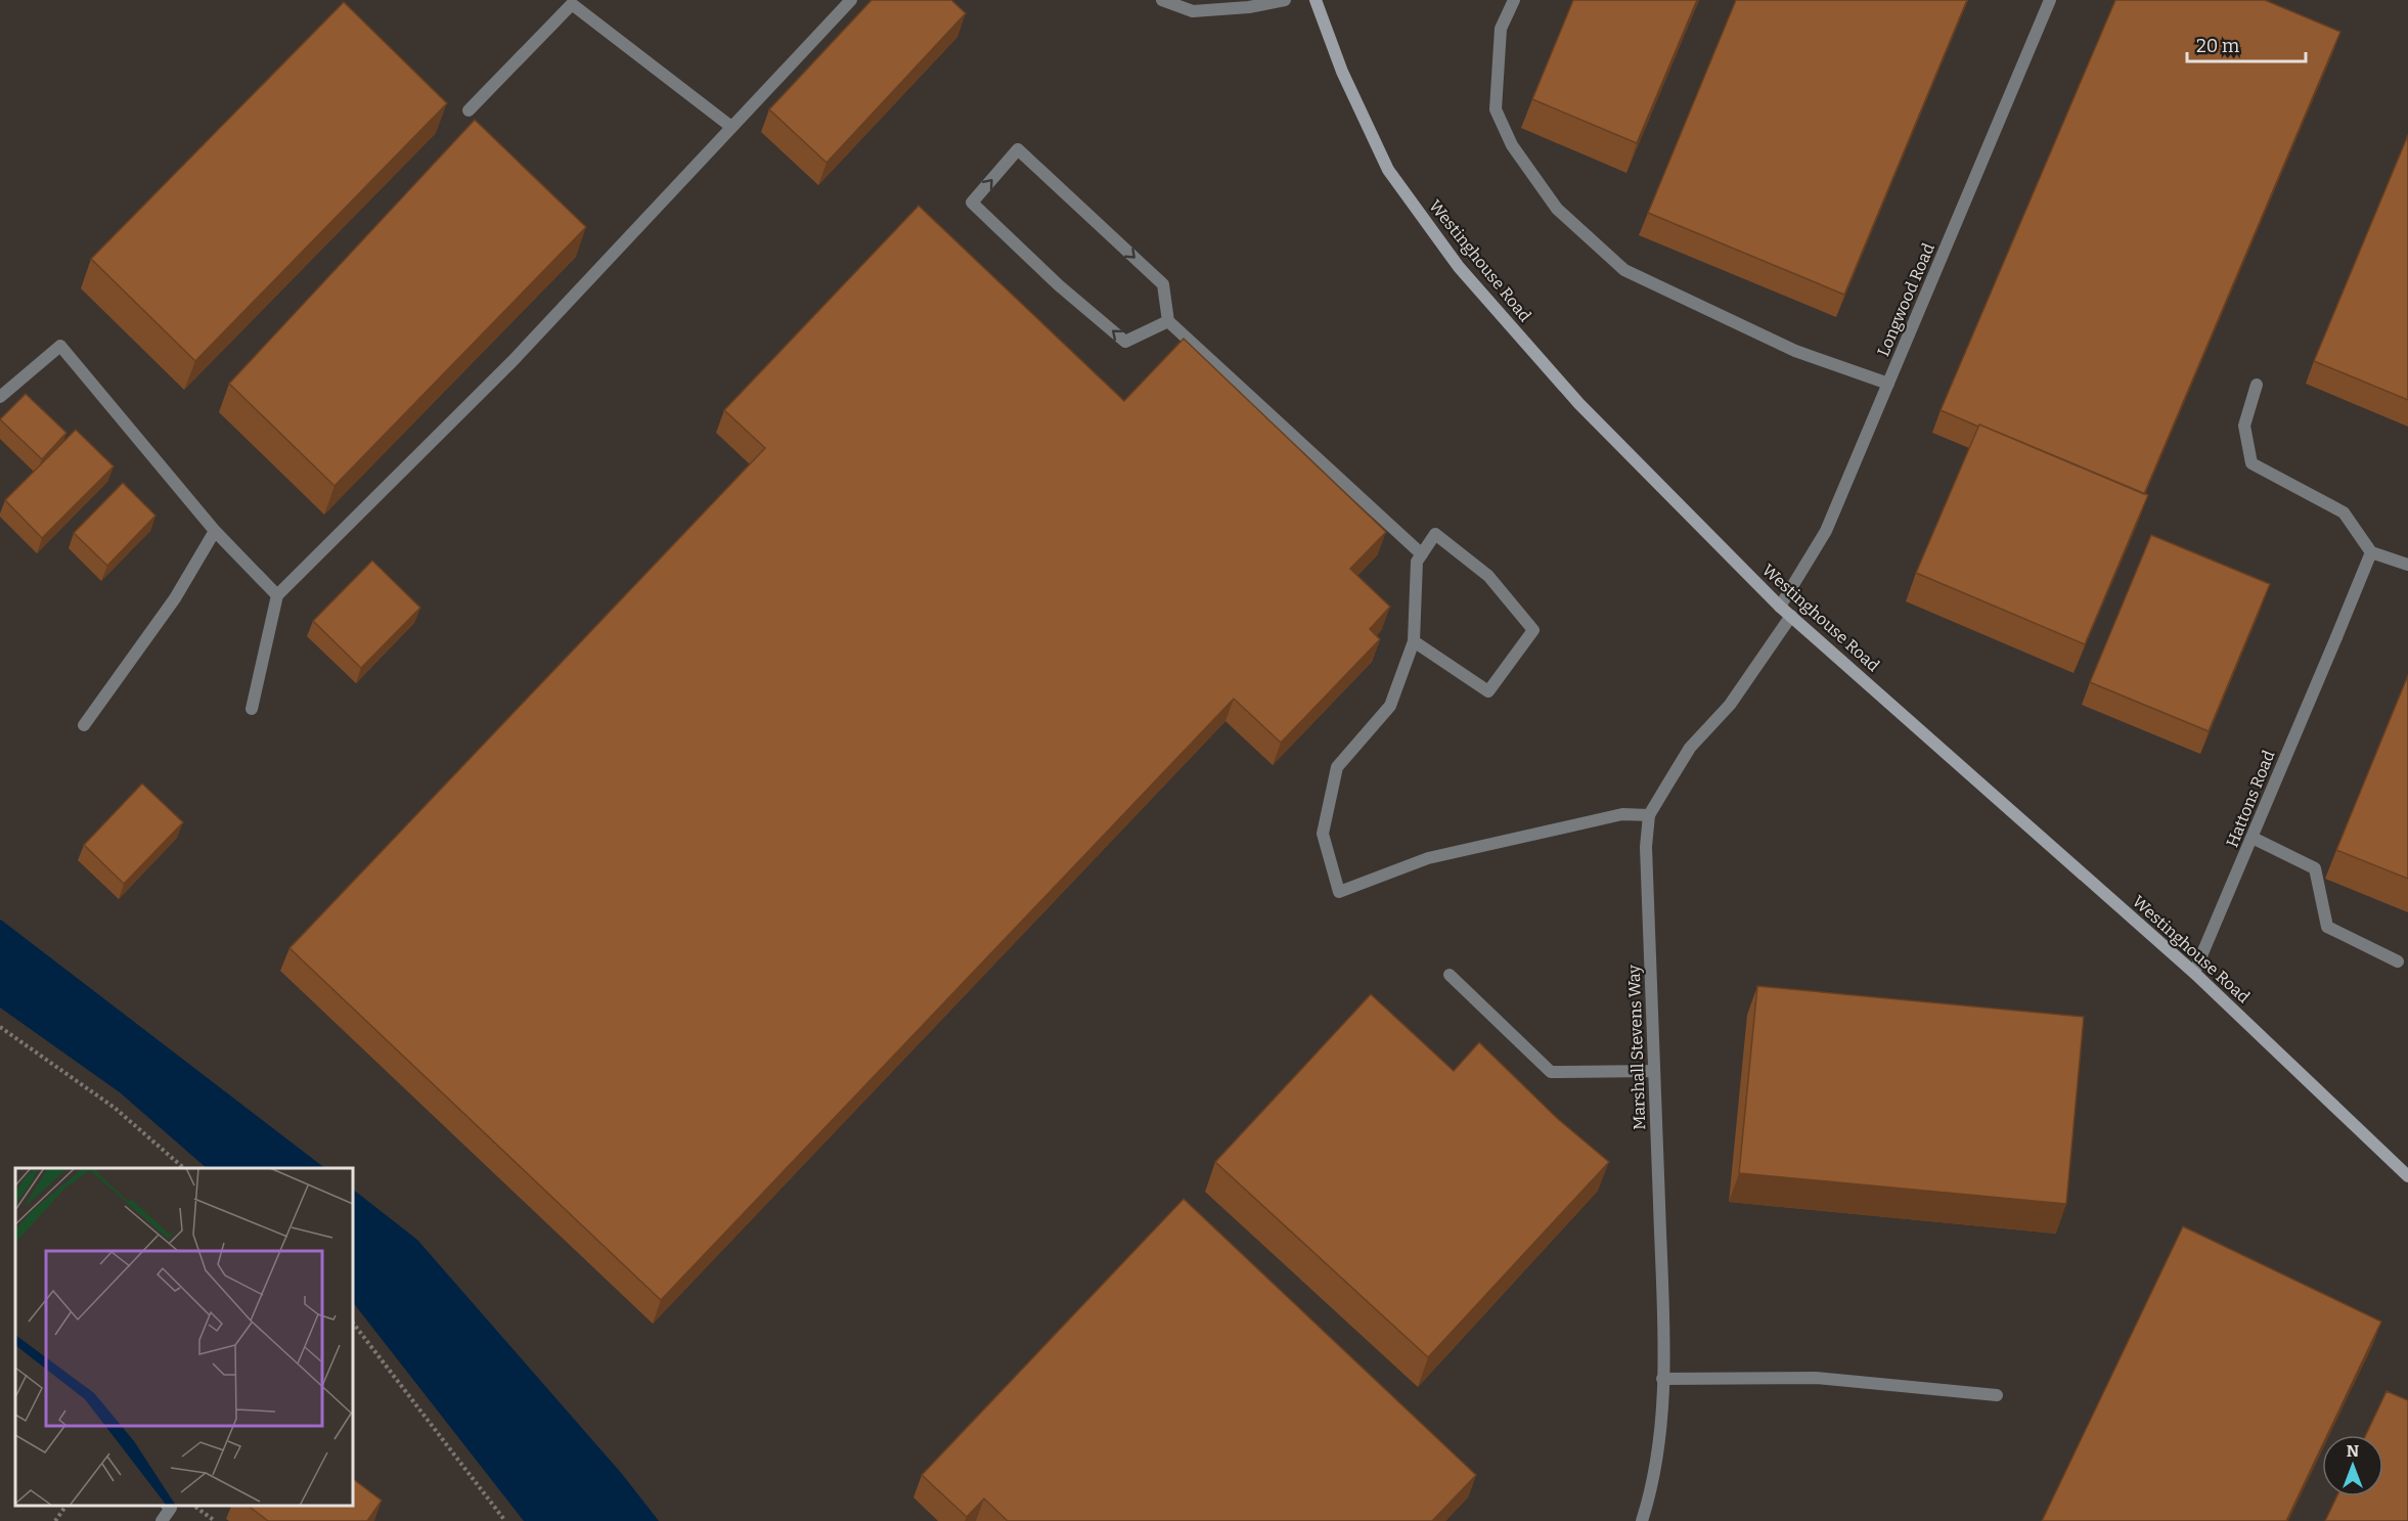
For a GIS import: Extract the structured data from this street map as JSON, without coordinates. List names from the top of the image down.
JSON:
{
  "streets": {
    "street": [
      "Westinghouse Road",
      "Longwood Road",
      "Hattons Road",
      "Marshall Stevens Way"
    ]
  },
  "crossings": [
    ["Westinghouse Road", "Longwood Road"],
    ["Westinghouse Road", "Hattons Road"],
    ["Westinghouse Road", "Marshall Stevens Way"]
  ],
  "scale_bar": "20 m",
  "north": "top"
}
